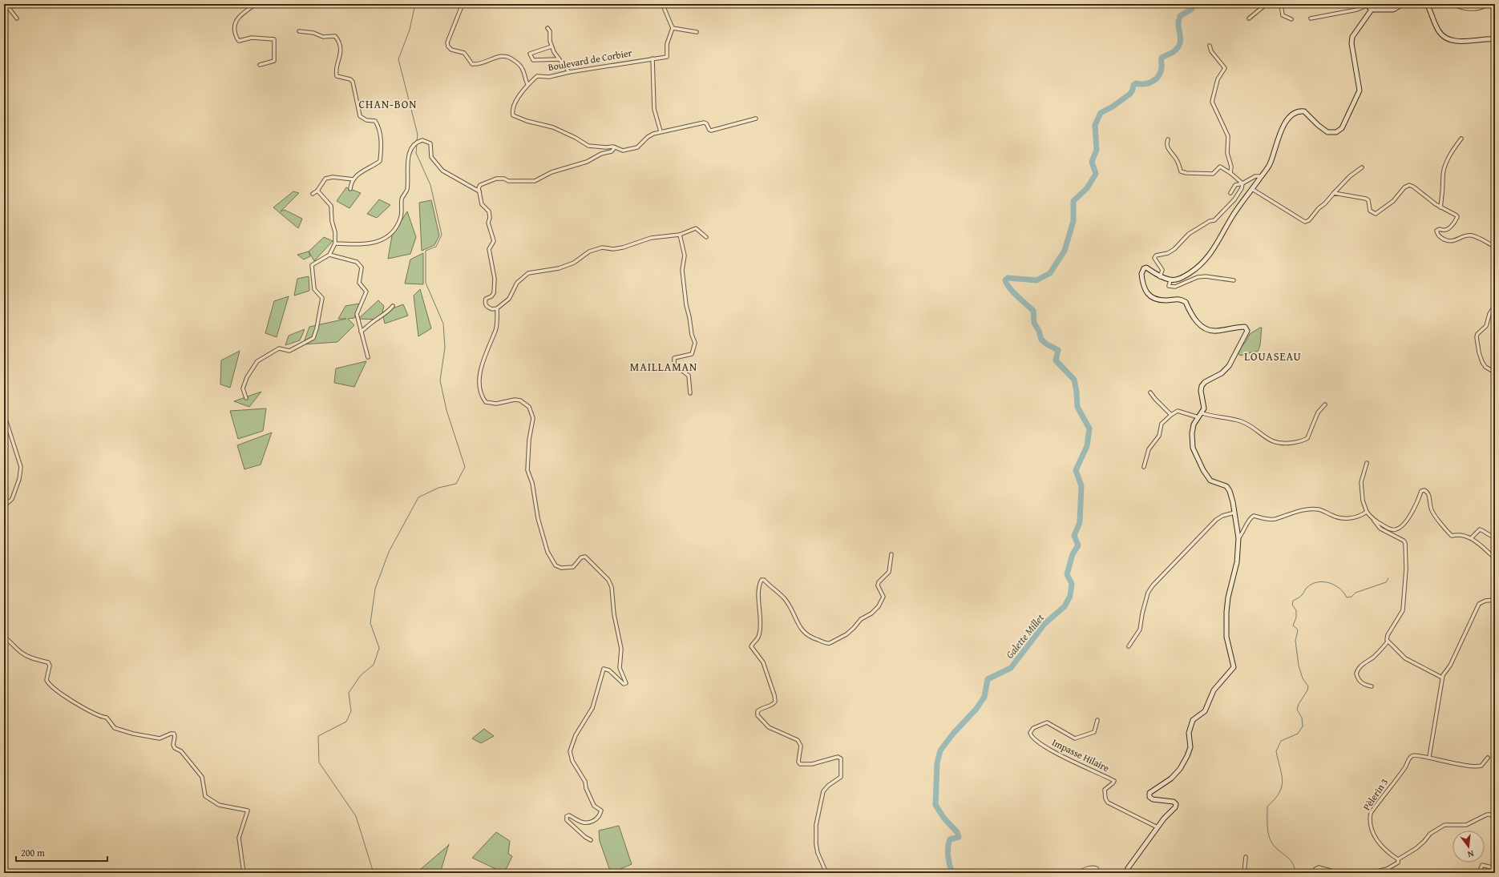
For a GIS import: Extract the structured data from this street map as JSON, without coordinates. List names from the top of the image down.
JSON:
{
  "streets": {
    "street": ["Boulevard de Corbier", "Impasse Hilaire", "Pèlerin 3"]
  },
  "districts": ["CHAN-BON", "LOUASEAU", "MAILLAMAN"],
  "water": ["Galette Millet"],
  "scale_bar": "200 m",
  "north": "bottom"
}
